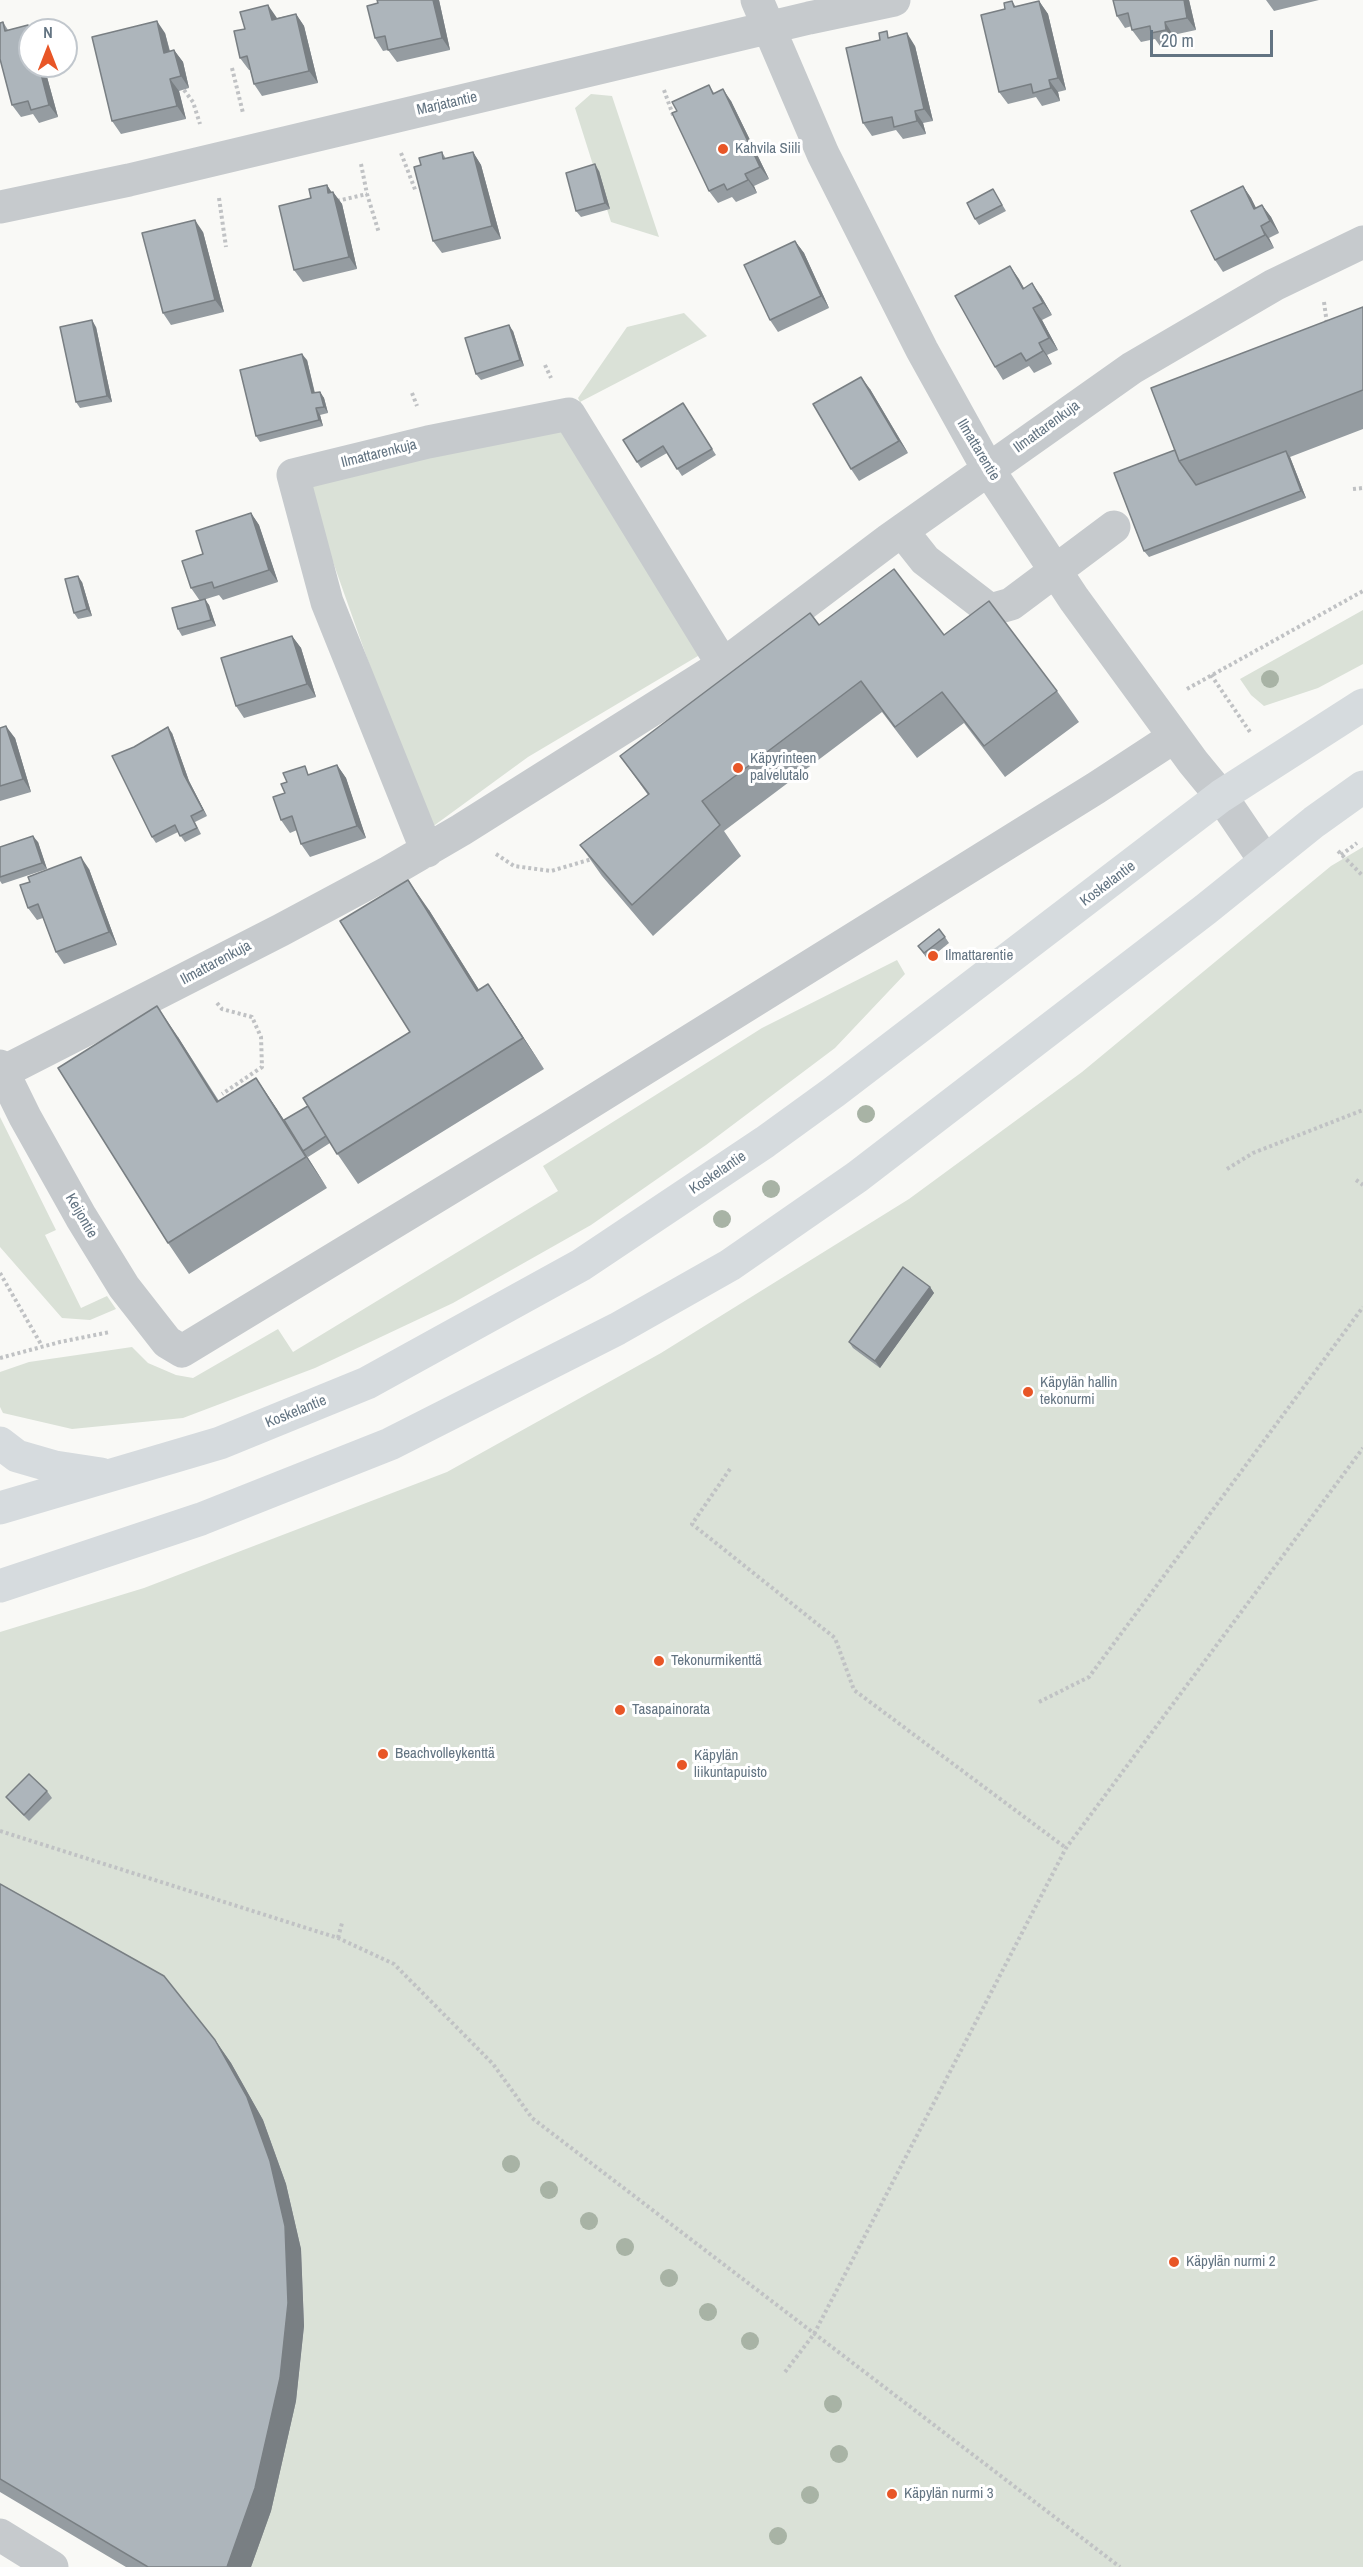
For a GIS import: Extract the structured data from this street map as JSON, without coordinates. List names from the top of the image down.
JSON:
{
  "streets": {
    "main road": ["Koskelantie"],
    "street": [
      "Marjatantie",
      "Ilmattarenkuja",
      "Ilmattarentie",
      "Keijontie"
    ]
  },
  "crossings": [
    ["Marjatantie", "Ilmattarentie"],
    ["Ilmattarenkuja", "Ilmattarentie"],
    ["Ilmattarenkuja", "Keijontie"],
    ["Ilmattarentie", "Koskelantie"],
    ["Ilmattarentie", "Keijontie"]
  ],
  "places": [
    "Kahvila Siili",
    "Käpyrinteen palvelutalo",
    "Ilmattarentie",
    "Käpylän hallin tekonurmi",
    "Tekonurmikenttä",
    "Tasapainorata",
    "Beachvolleykenttä",
    "Käpylän liikuntapuisto",
    "Käpylän nurmi 2",
    "Käpylän nurmi 3"
  ],
  "scale_bar": "20 m",
  "north": "top"
}
